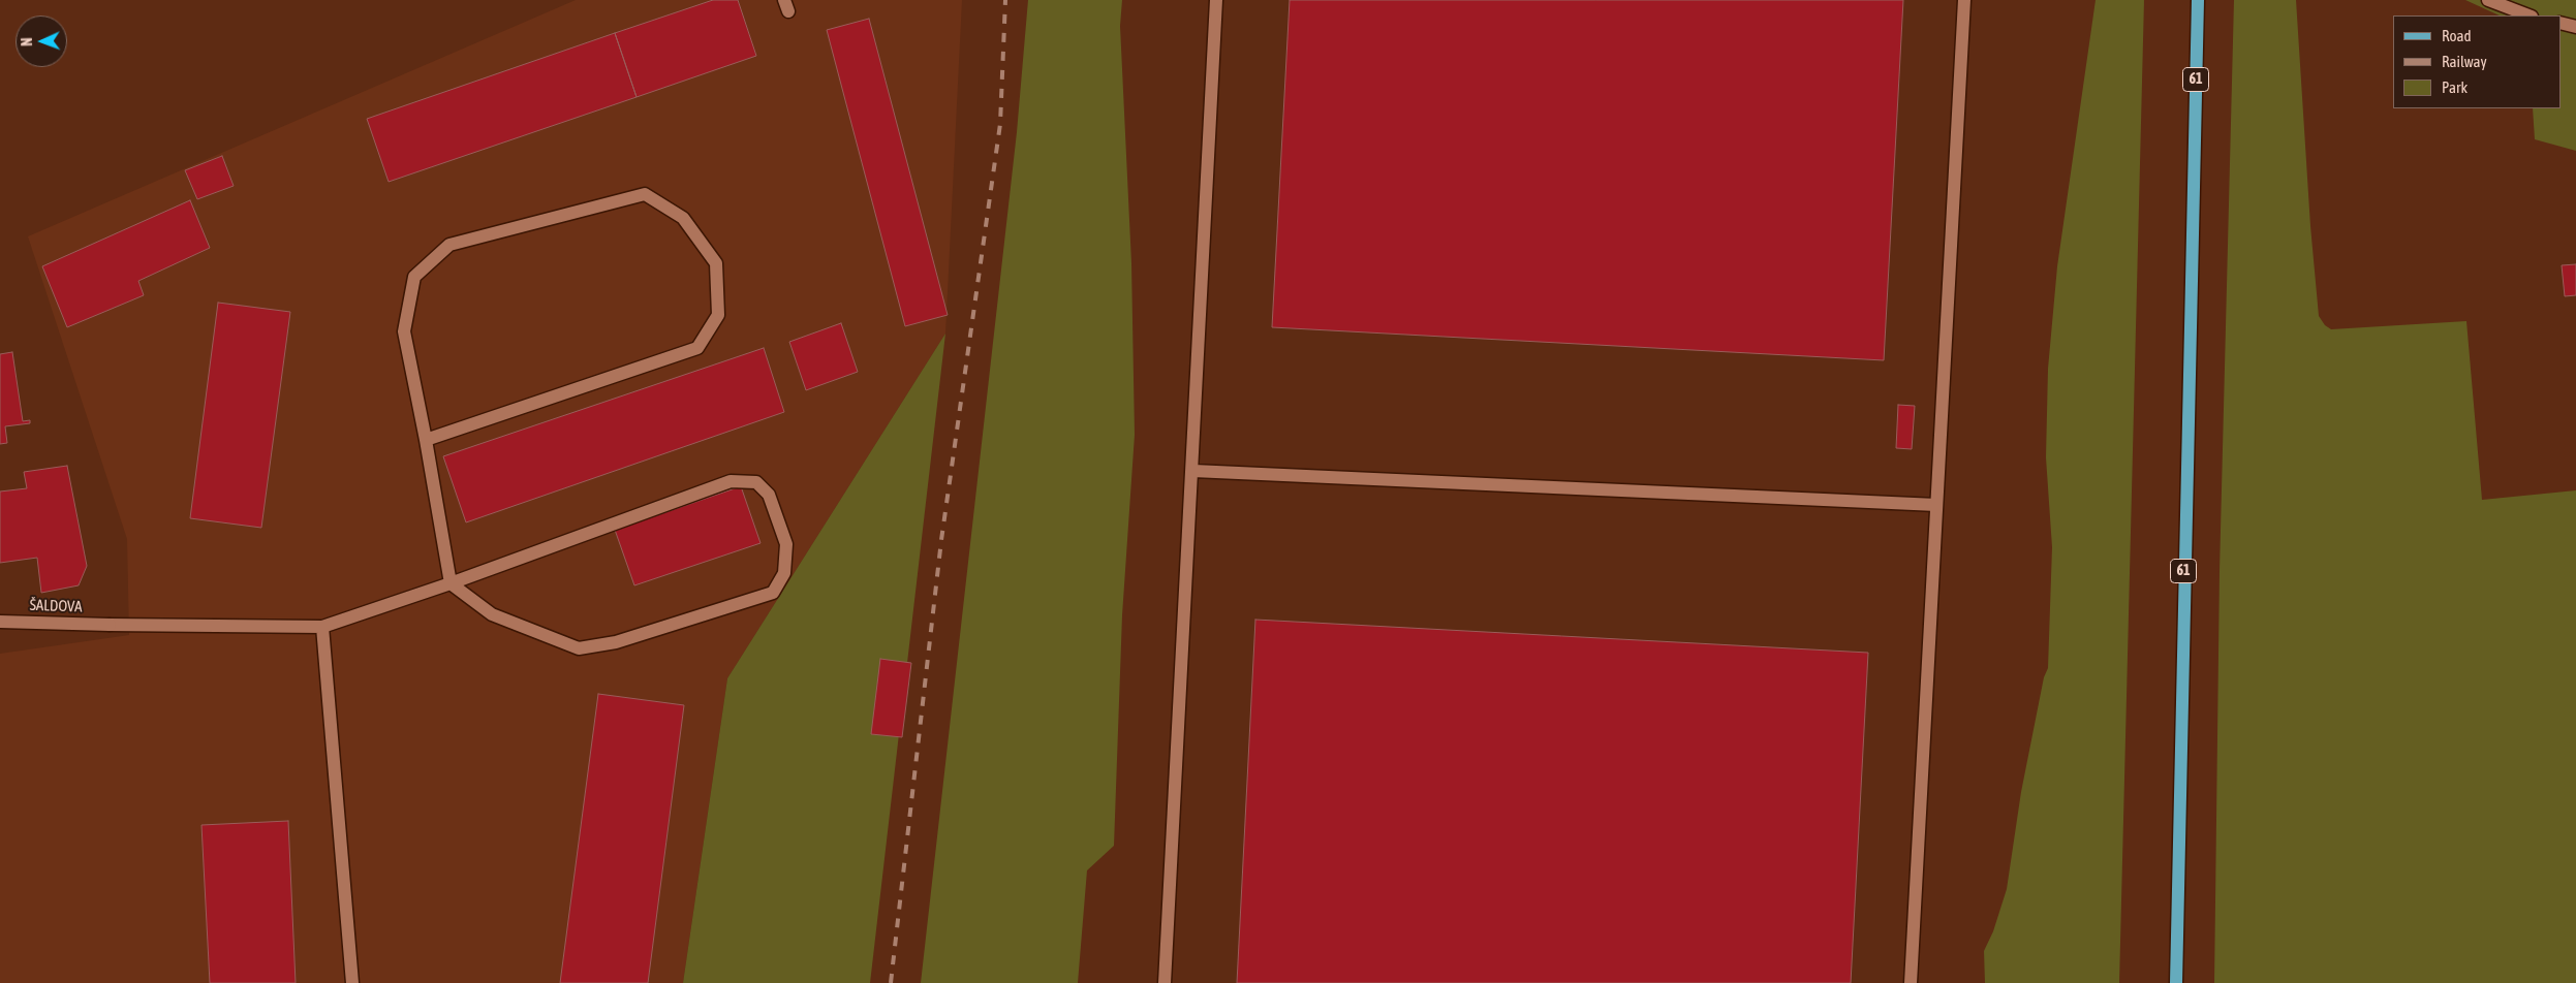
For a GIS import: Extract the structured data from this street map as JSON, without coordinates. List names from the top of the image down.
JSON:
{
  "streets": {
    "main road": ["61"],
    "street": ["ŠALDOVA"]
  },
  "legend": ["Road", "Railway", "Park"],
  "north": "left"
}
